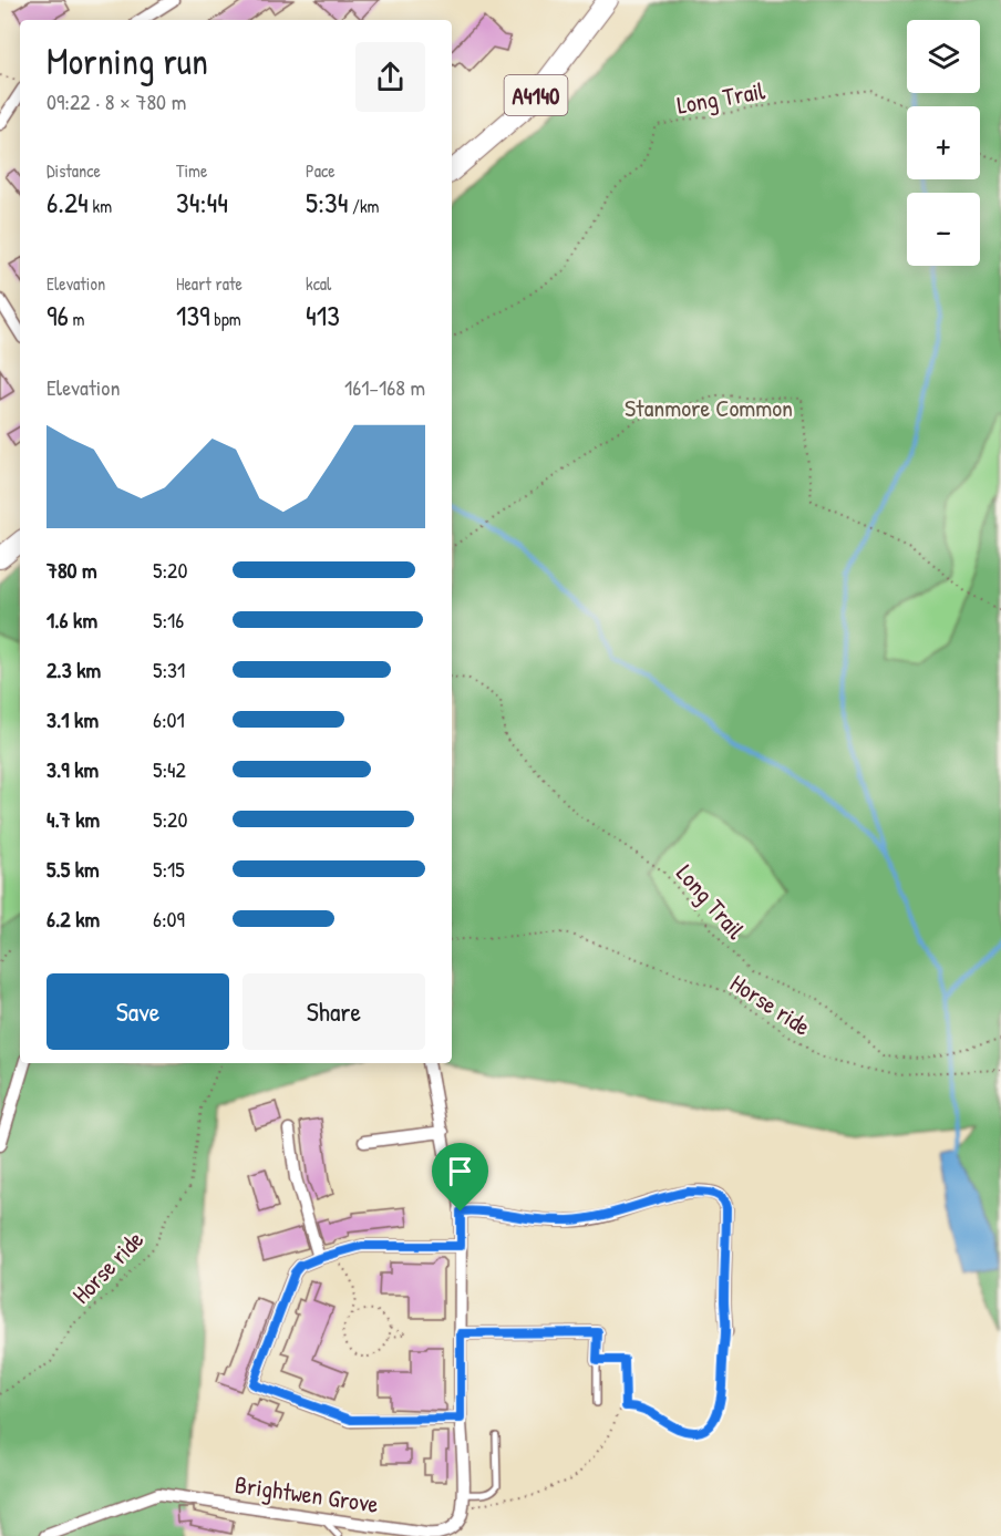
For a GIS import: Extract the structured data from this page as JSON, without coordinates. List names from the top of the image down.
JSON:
{
  "streets": {
    "main road": ["A4140"],
    "street": ["Brightwen Grove"],
    "path": ["Long Trail", "Horse ride"]
  },
  "parks": ["Stanmore Common"],
  "page": {
    "map_buttons": ["+", "−"],
    "heading": ["Morning run", "09:22 · 8 × 780 m"],
    "stats": [
      ["Distance", "6.24 km"],
      ["Time", "34:44"],
      ["Pace", "5:34 /km"],
      ["Elevation", "96 m"],
      ["Heart rate", "139 bpm"],
      ["kcal", "413"]
    ],
    "chart": ["Elevation", "161–168 m"],
    "list": [
      {
        "name": "780 m",
        "note": "5:20"
      },
      {
        "name": "1.6 km",
        "note": "5:16"
      },
      {
        "name": "2.3 km",
        "note": "5:31"
      },
      {
        "name": "3.1 km",
        "note": "6:01"
      },
      {
        "name": "3.9 km",
        "note": "5:42"
      },
      {
        "name": "4.7 km",
        "note": "5:20"
      },
      {
        "name": "5.5 km",
        "note": "5:15"
      },
      {
        "name": "6.2 km",
        "note": "6:09"
      }
    ],
    "buttons": ["Save", "Share"]
  }
}
